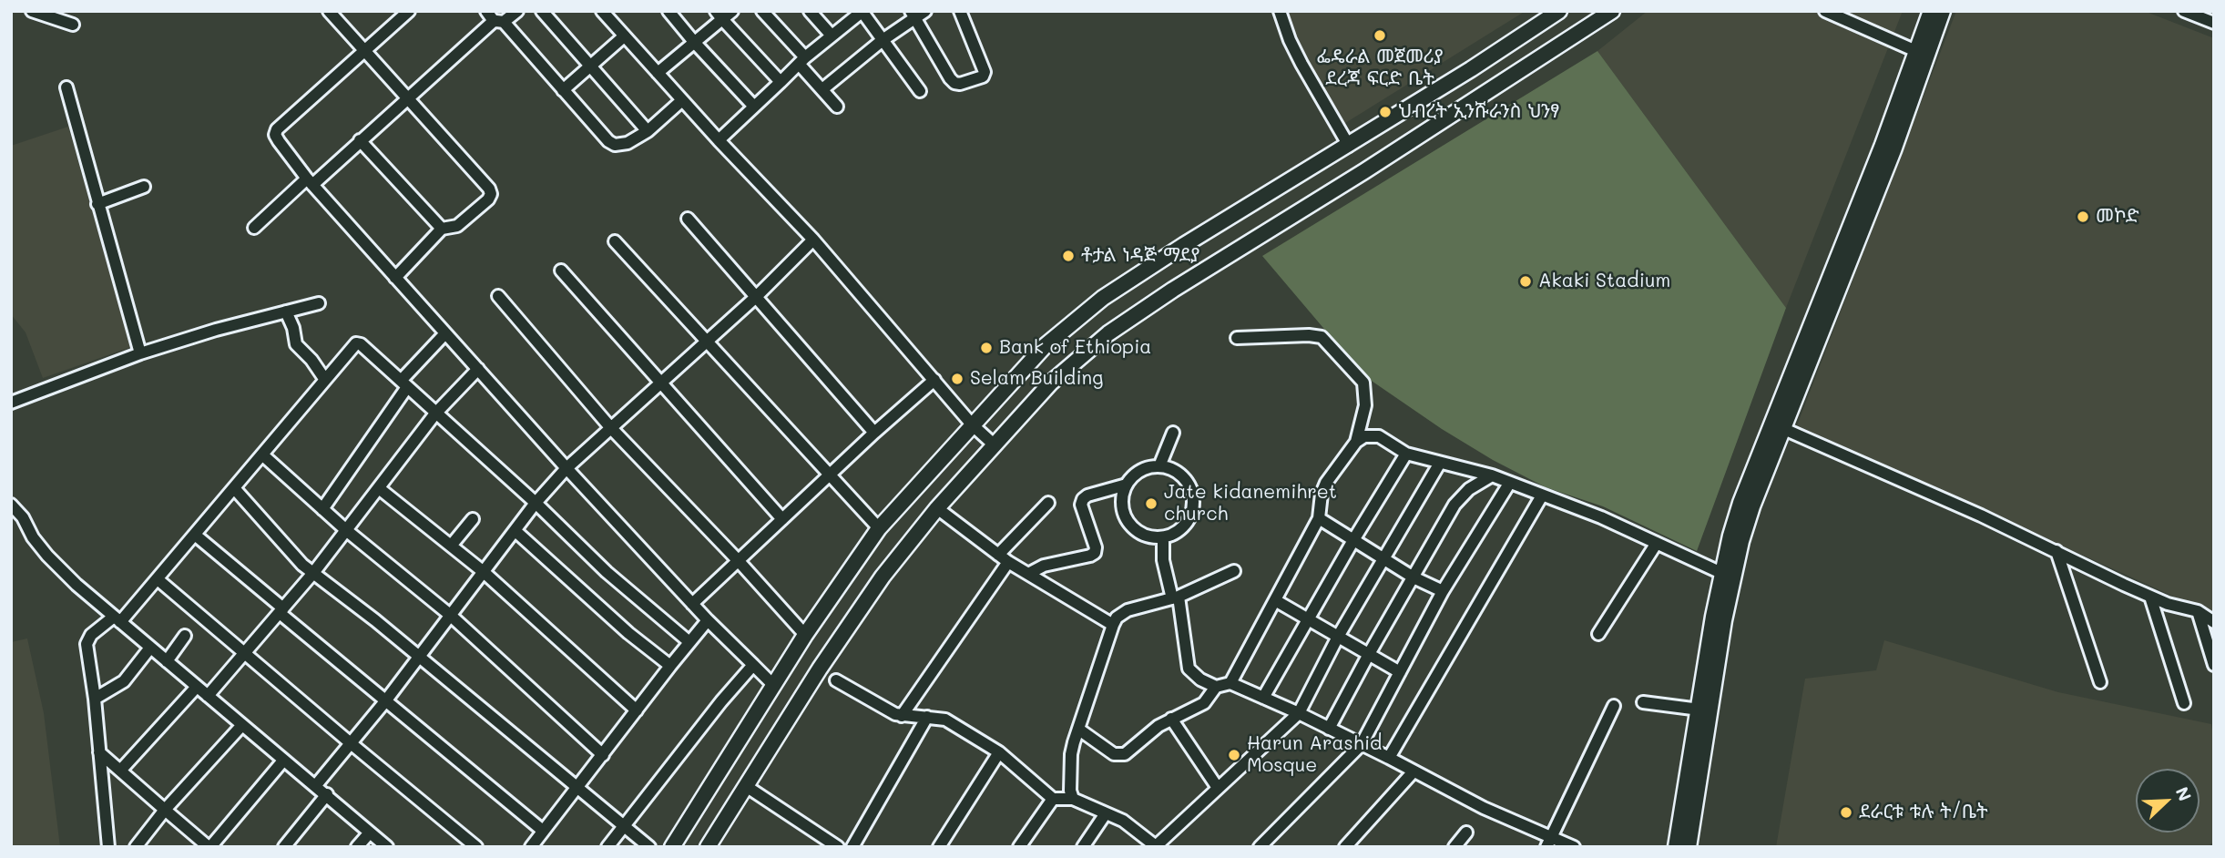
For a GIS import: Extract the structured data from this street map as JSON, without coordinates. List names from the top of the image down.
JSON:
{
  "places": [
    "ፌዴራል መጀመሪያ ደረጃ ፍርድ ቤት",
    "ህብረት ኢንሹራንስ ህንፃ",
    "መኮድ",
    "ቶታል ነዳጅ ማደያ",
    "Akaki Stadium",
    "Bank of Ethiopia",
    "Selam Building",
    "Jate kidanemihret church",
    "Harun Arashid Mosque",
    "ደራርቱ ቱሉ ት/ቤት"
  ],
  "north": "top right"
}
